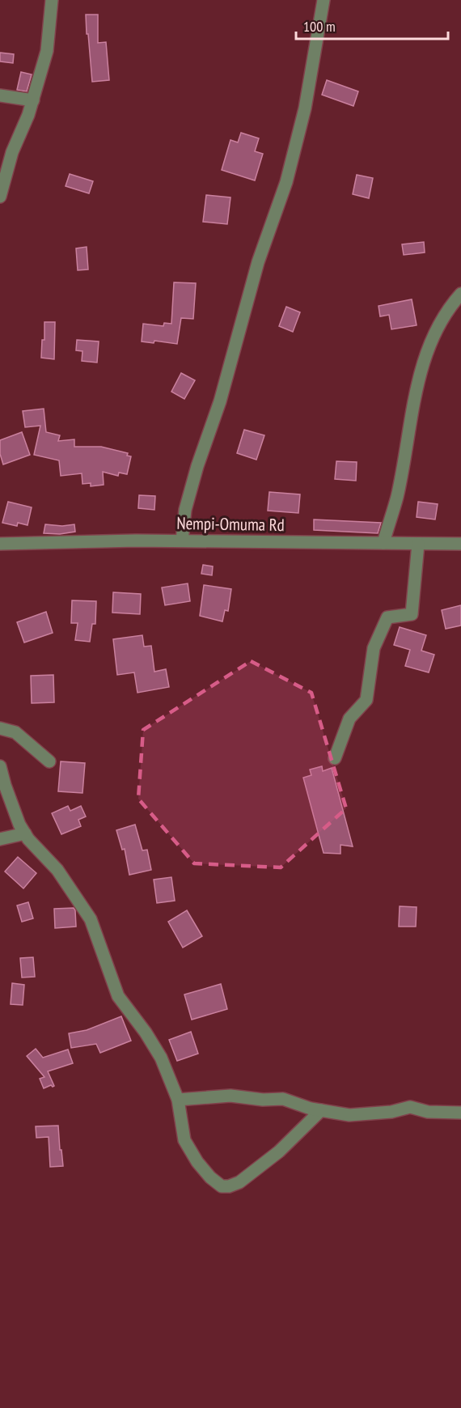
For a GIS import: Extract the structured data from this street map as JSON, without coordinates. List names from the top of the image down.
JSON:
{
  "streets": {
    "street": ["Nempi-Omuma Rd"]
  },
  "scale_bar": "100 m"
}
